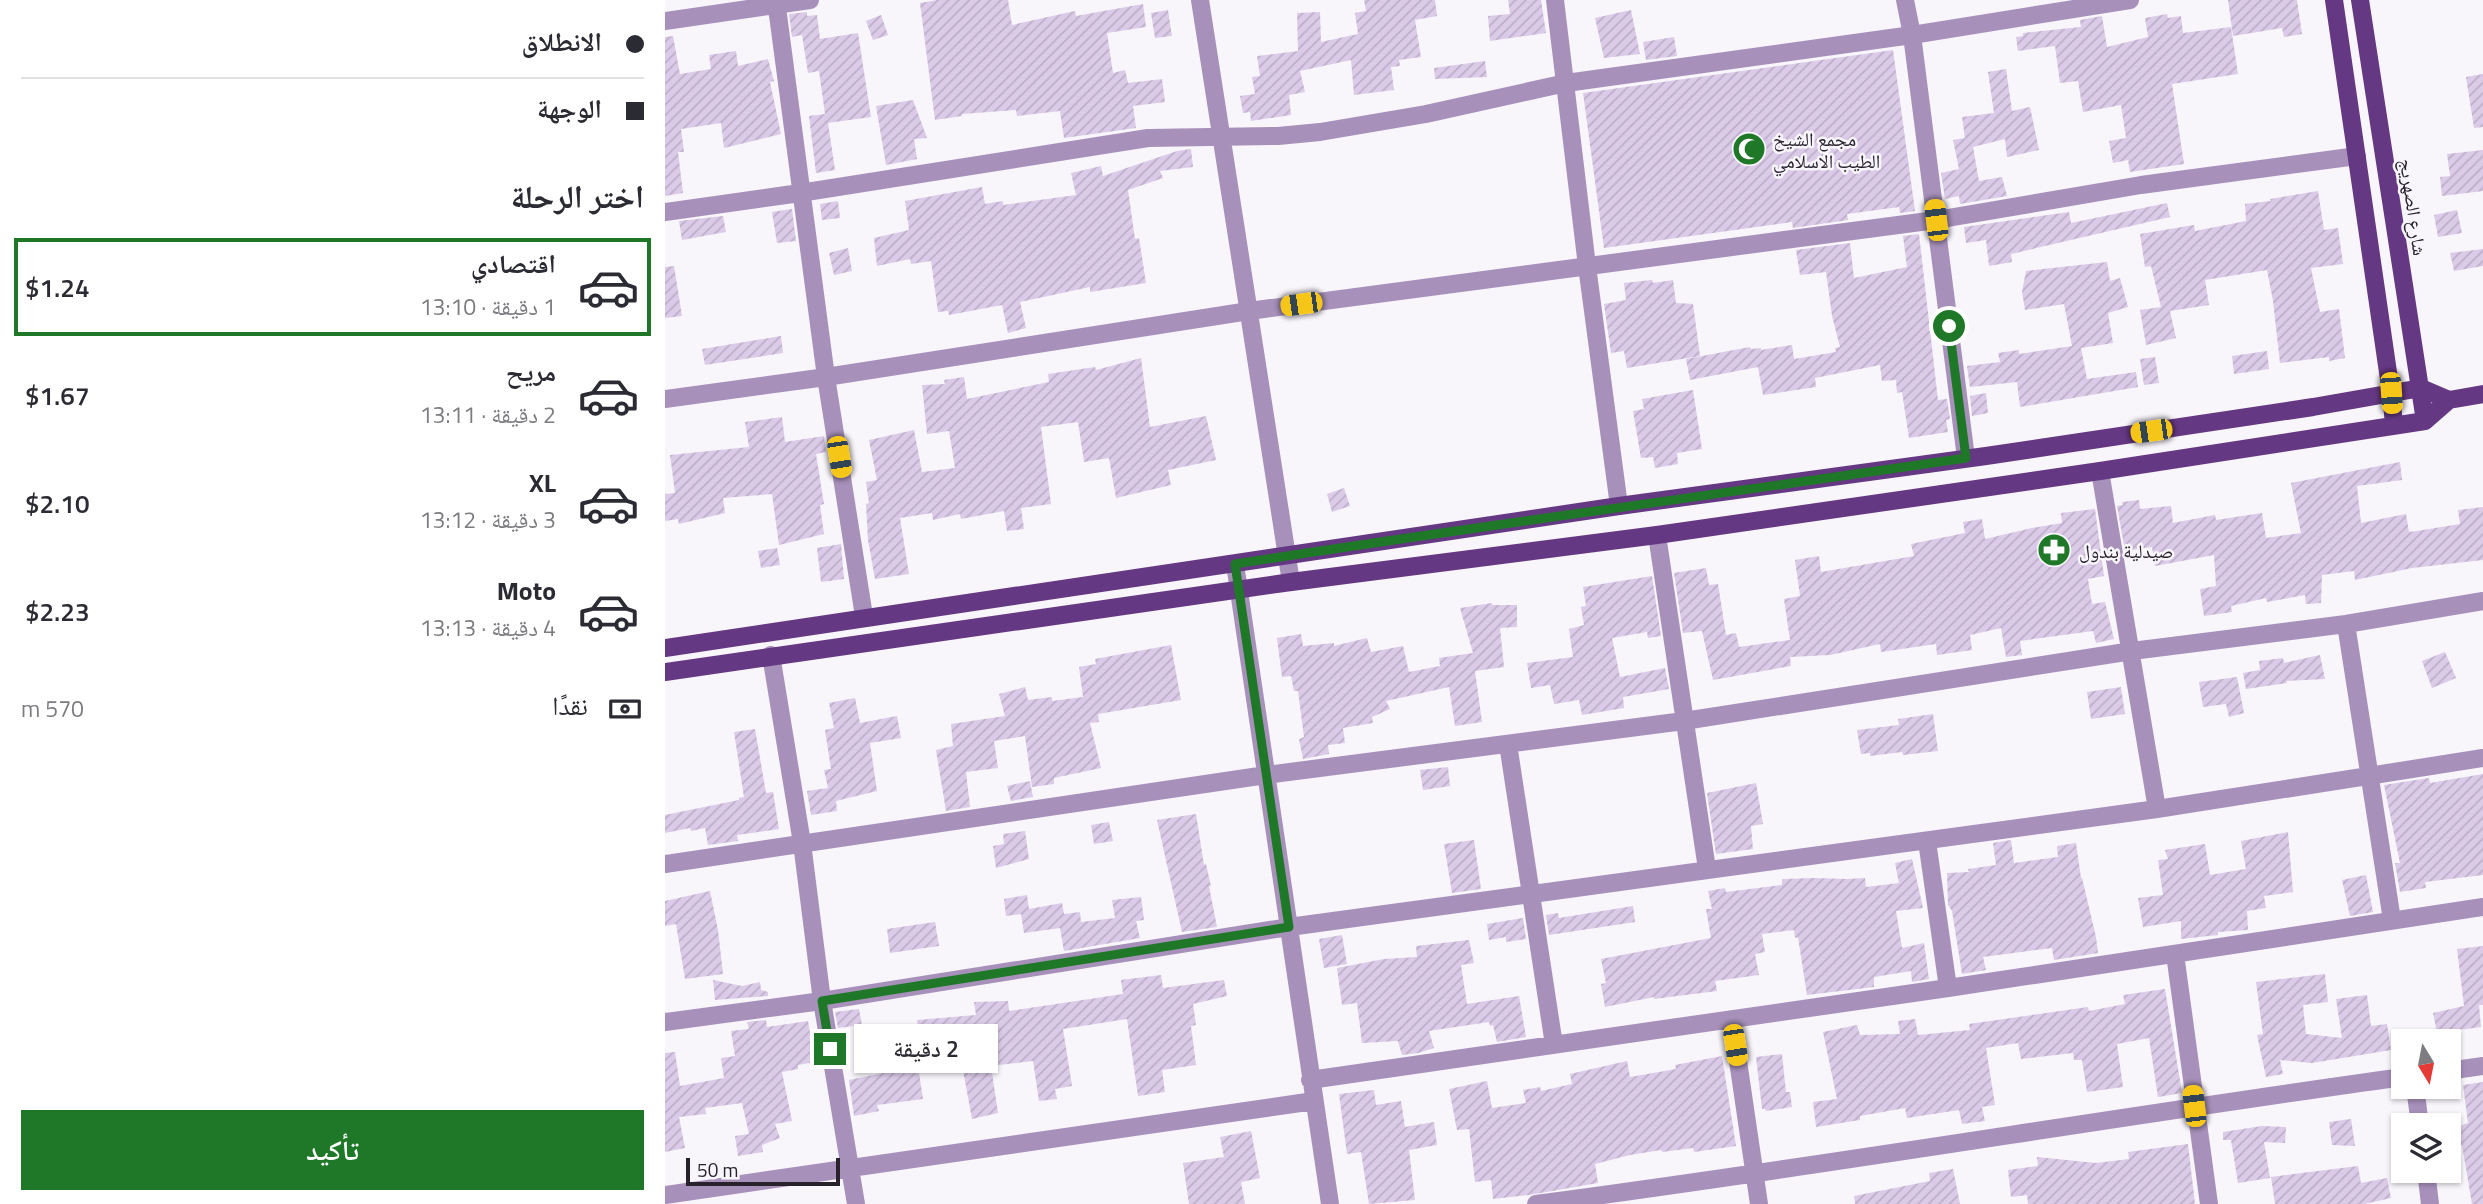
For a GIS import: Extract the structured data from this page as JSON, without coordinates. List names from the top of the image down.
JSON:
{
  "streets": {
    "main road": ["شارع الصهريج"]
  },
  "places": {
    "mosque": ["مجمع الشيخ الطيب الاسلامي"],
    "pharmacy": ["صيدلية بندول"]
  },
  "scale_bar": "50 m",
  "north": "bottom",
  "page": {
    "banner": ["الانطلاق", "الوجهة"],
    "heading": "اختر الرحلة",
    "list": [
      {
        "name": "اقتصادي",
        "note": "1 دقيقة · 13:10",
        "value": "$1.24"
      },
      {
        "name": "مريح",
        "note": "2 دقيقة · 13:11",
        "value": "$1.67"
      },
      {
        "name": "XL",
        "note": "3 دقيقة · 13:12",
        "value": "$2.10"
      },
      {
        "name": "Moto",
        "note": "4 دقيقة · 13:13",
        "value": "$2.23"
      }
    ],
    "pay": ["نقدًا", "570 m"],
    "bubble": "2 دقيقة",
    "buttons": "تأكيد",
    "scale": "50 m"
  }
}
